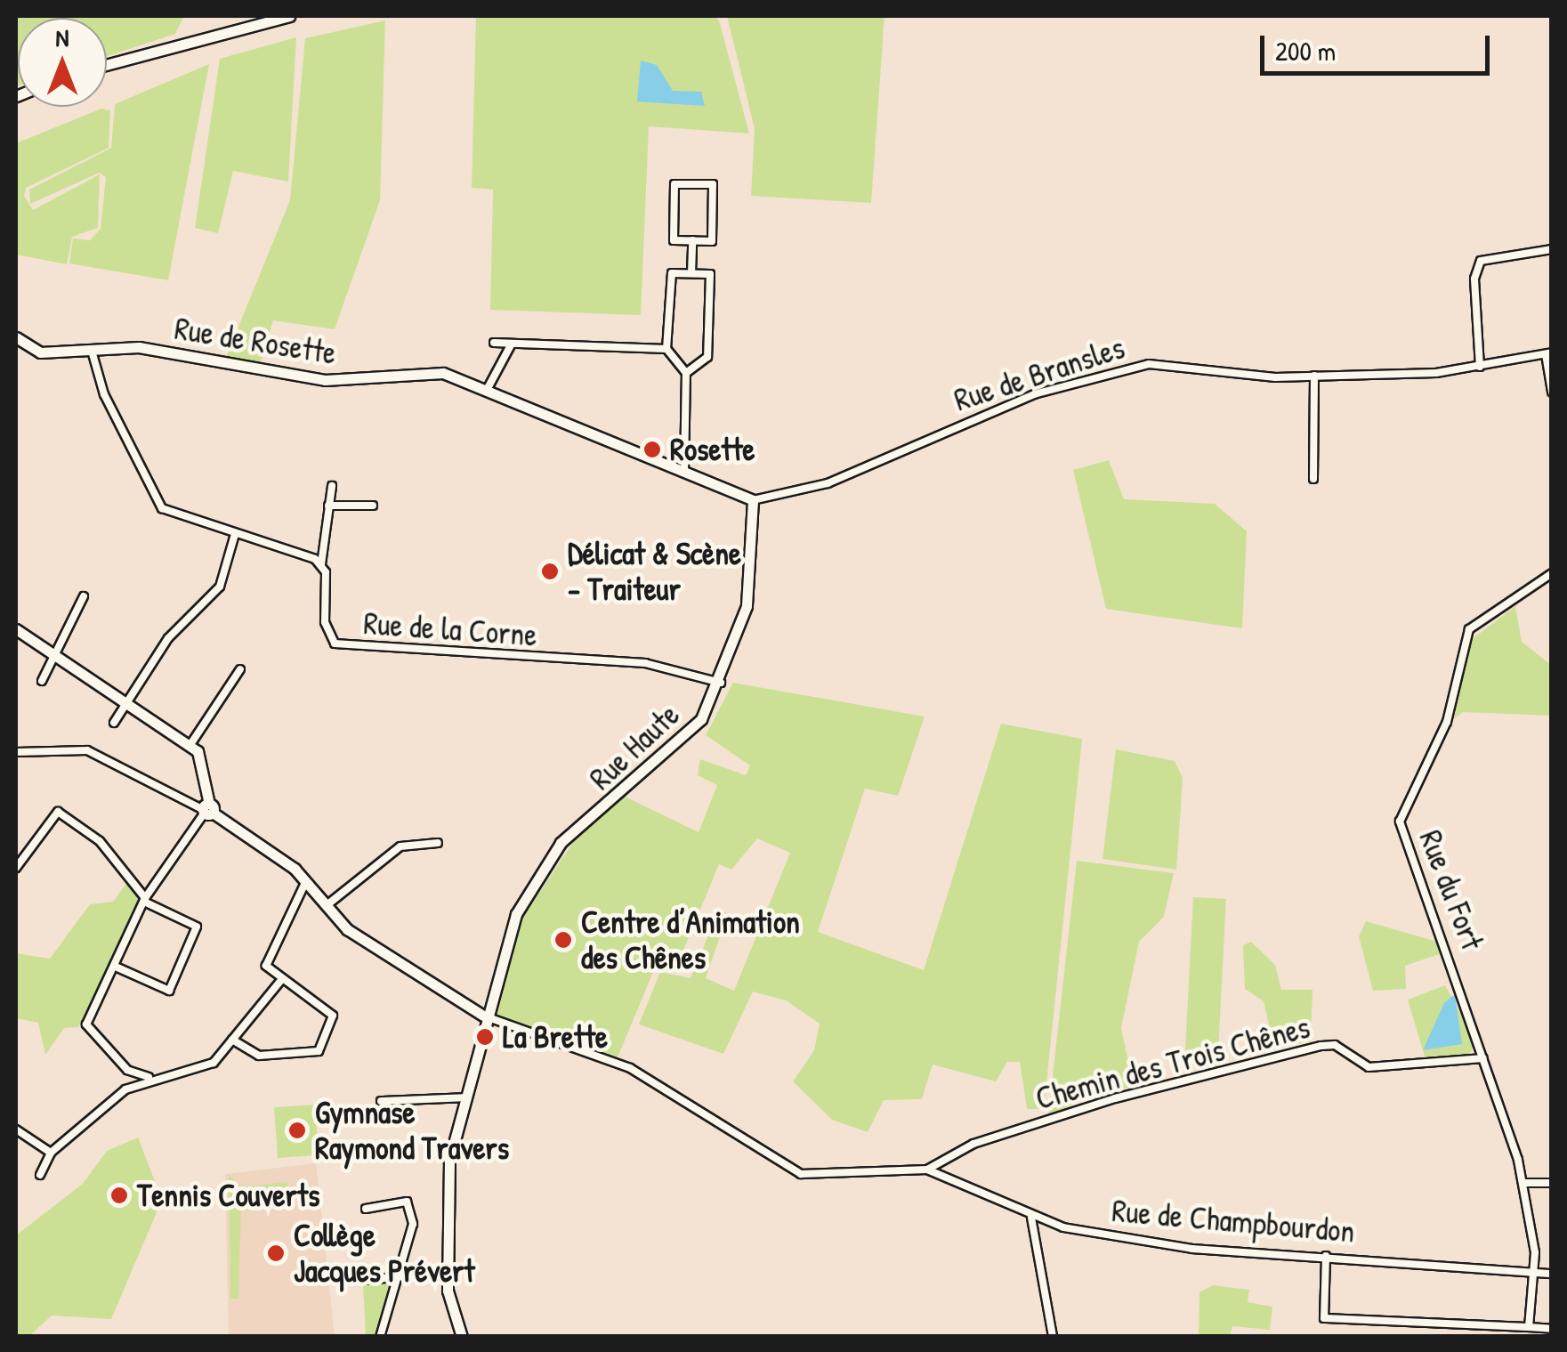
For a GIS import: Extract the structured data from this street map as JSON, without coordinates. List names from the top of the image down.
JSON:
{
  "streets": {
    "street": [
      "Rue de Rosette",
      "Rue de Bransles",
      "Rue de la Corne",
      "Rue Haute",
      "Rue du Fort",
      "Chemin des Trois Chênes",
      "Rue de Champbourdon"
    ]
  },
  "crossings": [
    ["Rue de Rosette", "Rue de Bransles"],
    ["Rue de Rosette", "Rue Haute"],
    ["Rue de Bransles", "Rue Haute"],
    ["Rue de la Corne", "Rue Haute"],
    ["Rue Haute", "Rue de Champbourdon"],
    ["Rue du Fort", "Chemin des Trois Chênes"],
    ["Rue du Fort", "Rue de Champbourdon"],
    ["Chemin des Trois Chênes", "Rue de Champbourdon"]
  ],
  "places": [
    "Rosette",
    "Délicat & Scène - Traiteur",
    "Centre d’Animation des Chênes",
    "La Brette",
    "Gymnase Raymond Travers",
    "Tennis Couverts",
    "Collège Jacques Prévert"
  ],
  "scale_bar": "200 m",
  "north": "top"
}
